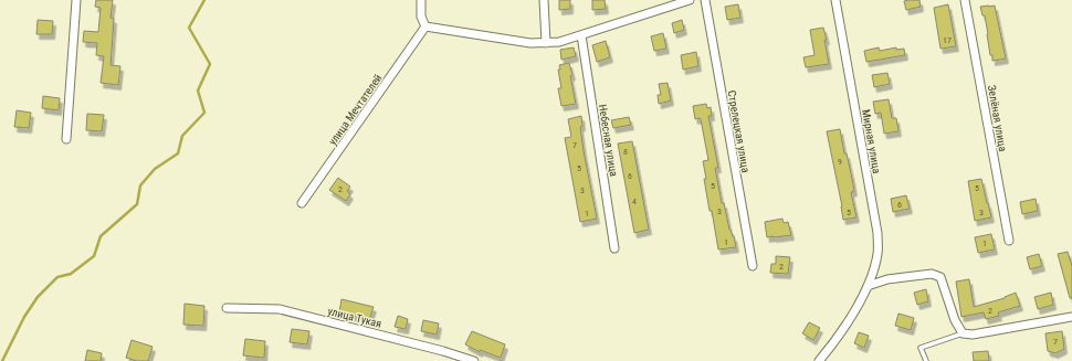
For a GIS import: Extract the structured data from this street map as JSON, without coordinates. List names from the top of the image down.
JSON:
{
  "streets": {
    "street": [
      "улица Мечтателей",
      "Зелёная улица",
      "Стрелецкая улица",
      "Небесная улица",
      "Мирная улица",
      "улица Тукая"
    ]
  },
  "house_numbers": [
    "17",
    "7",
    "8",
    "9",
    "5",
    "6",
    "5",
    "5",
    "2",
    "3",
    "4",
    "6",
    "3",
    "5",
    "3",
    "1",
    "1",
    "1",
    "2",
    "2",
    "7"
  ]
}
